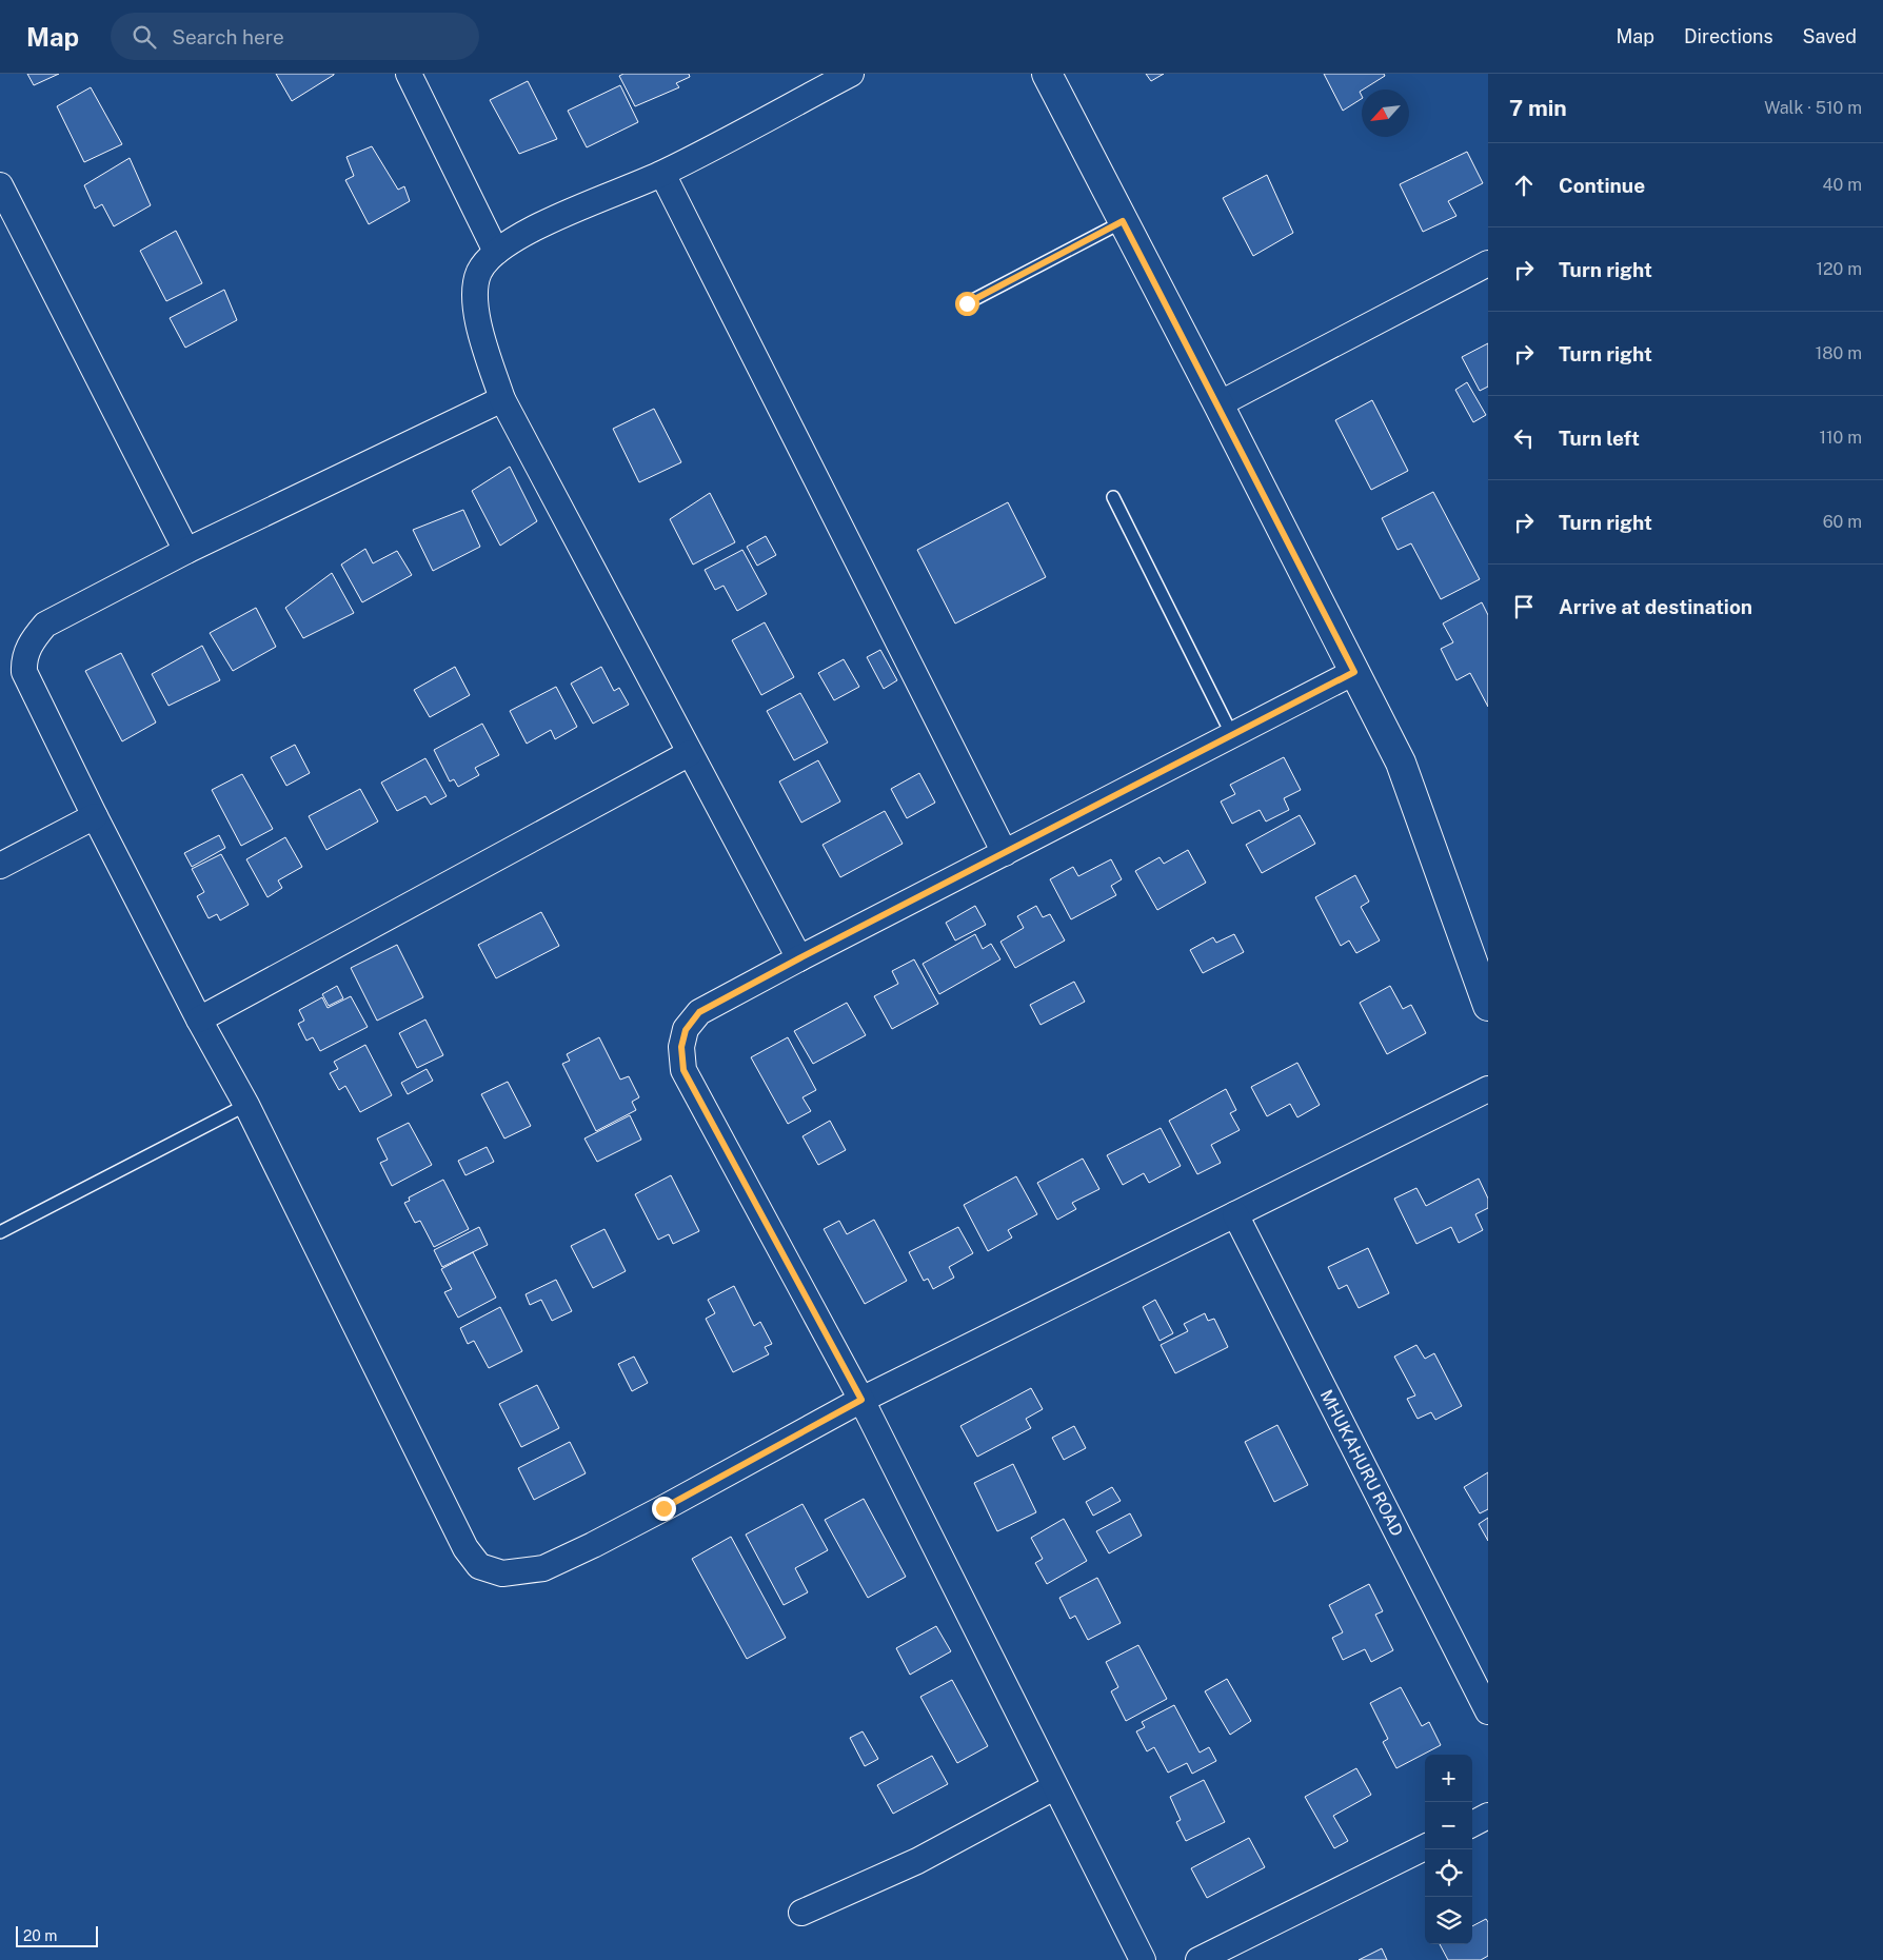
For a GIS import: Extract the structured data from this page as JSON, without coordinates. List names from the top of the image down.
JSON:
{
  "streets": {
    "street": ["MHUKAHURU ROAD"]
  },
  "scale_bar": "20 m",
  "north": "bottom left",
  "page": {
    "header": "Map",
    "search": "Search here",
    "nav": ["Map", "Directions", "Saved"],
    "heading": ["7 min", "Walk · 510 m"],
    "list": [
      ["Continue", "40 m"],
      ["Turn right", "120 m"],
      ["Turn right", "180 m"],
      ["Turn left", "110 m"],
      ["Turn right", "60 m"],
      "Arrive at destination"
    ],
    "map_buttons": ["+", "−"],
    "scale": "20 m"
  }
}
